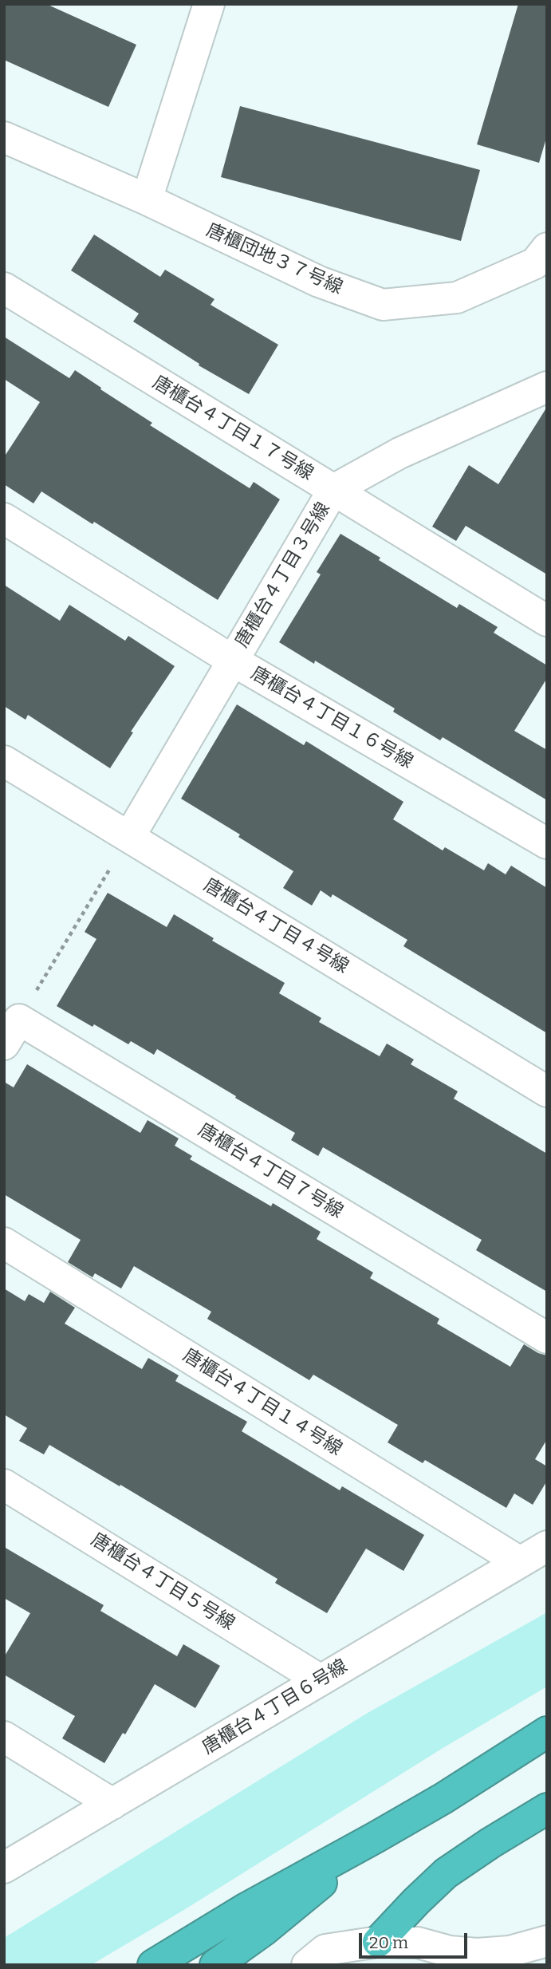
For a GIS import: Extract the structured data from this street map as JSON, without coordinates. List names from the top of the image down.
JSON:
{
  "streets": {
    "street": [
      "唐櫃団地３７号線",
      "唐櫃台４丁目１７号線",
      "唐櫃台４丁目３号線",
      "唐櫃台４丁目１６号線",
      "唐櫃台４丁目４号線",
      "唐櫃台４丁目７号線",
      "唐櫃台４丁目１４号線",
      "唐櫃台４丁目５号線",
      "唐櫃台４丁目６号線"
    ]
  },
  "crossings": [
    ["唐櫃台４丁目１７号線", "唐櫃台４丁目３号線"],
    ["唐櫃台４丁目３号線", "唐櫃台４丁目１６号線"],
    ["唐櫃台４丁目３号線", "唐櫃台４丁目４号線"],
    ["唐櫃台４丁目１４号線", "唐櫃台４丁目６号線"],
    ["唐櫃台４丁目５号線", "唐櫃台４丁目６号線"]
  ],
  "scale_bar": "20 m"
}
